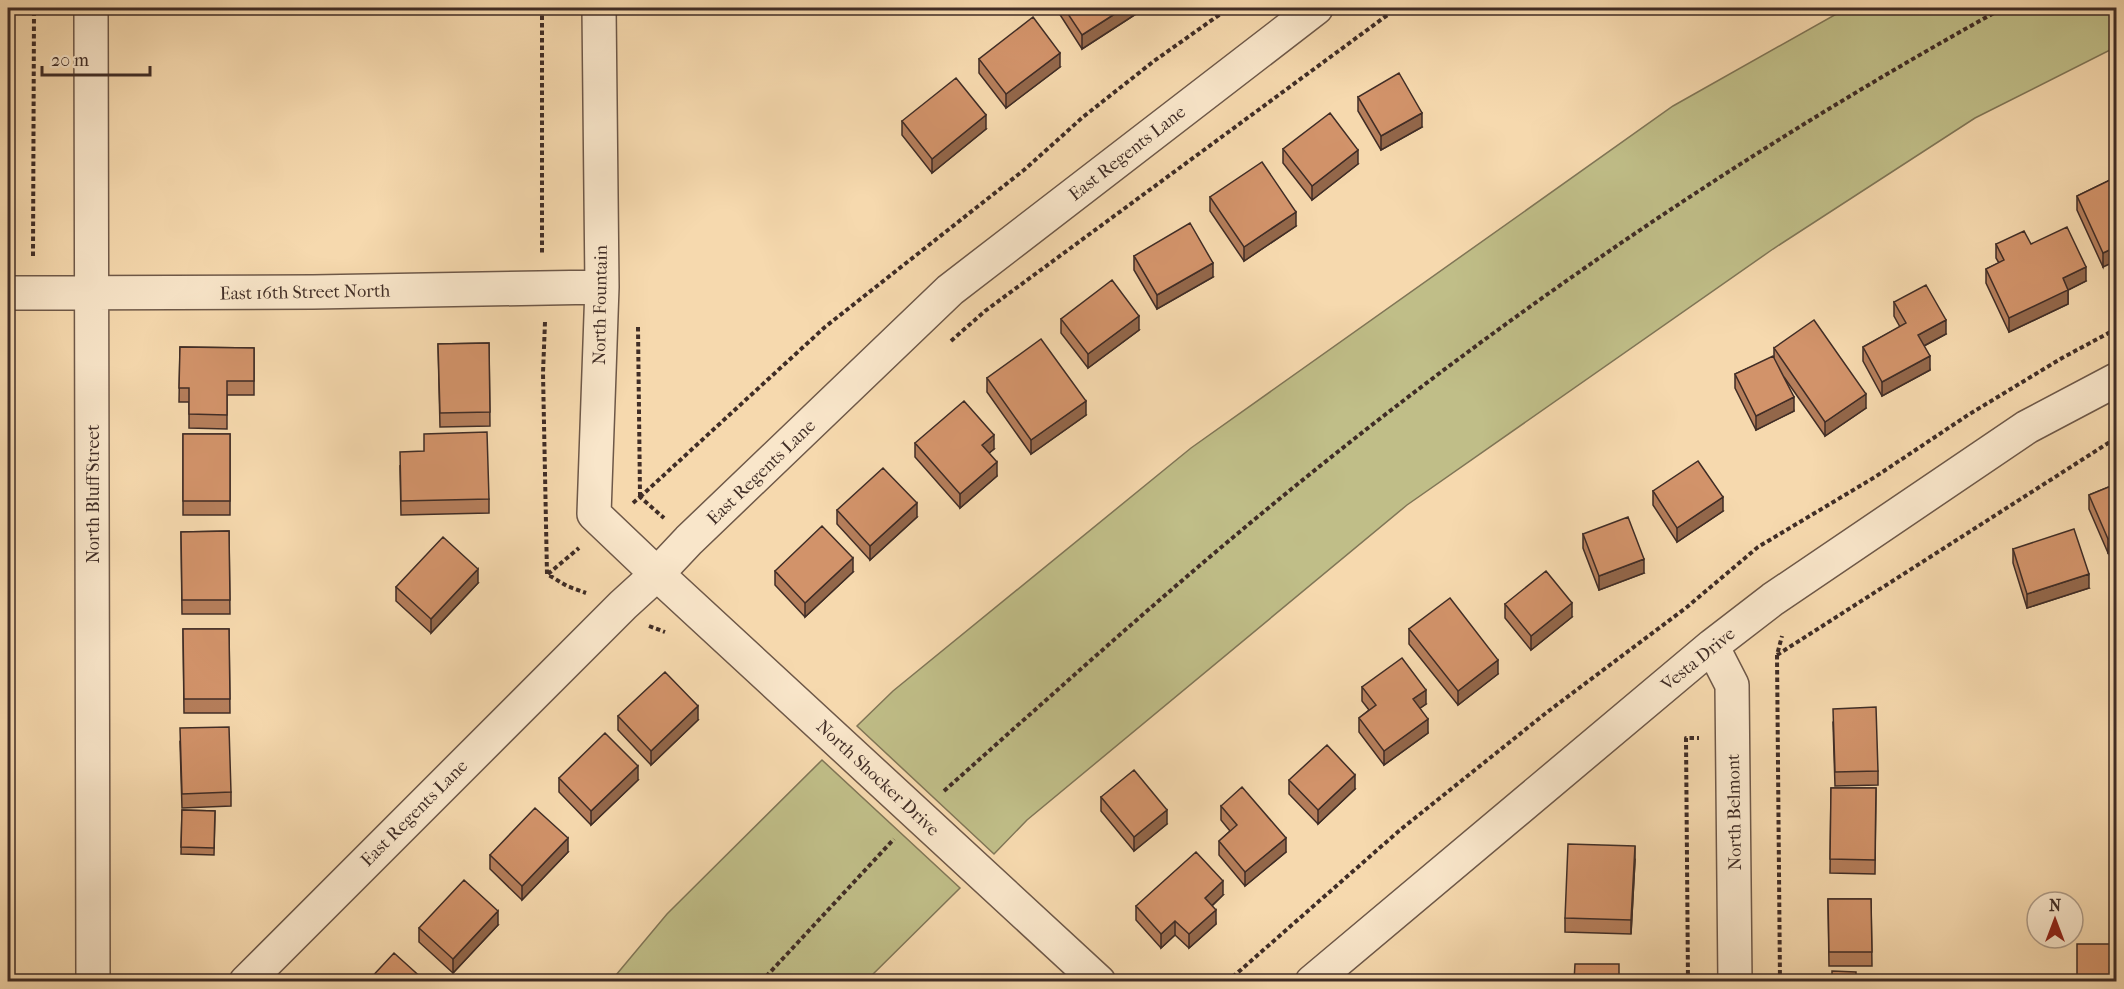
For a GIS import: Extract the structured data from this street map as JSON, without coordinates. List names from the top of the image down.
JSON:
{
  "streets": {
    "street": [
      "East Regents Lane",
      "East 16th Street North",
      "North Fountain",
      "North Bluff Street",
      "Vesta Drive",
      "North Shocker Drive",
      "North Belmont"
    ]
  },
  "crossings": [
    ["East Regents Lane", "North Fountain"],
    ["East Regents Lane", "North Shocker Drive"],
    ["East 16th Street North", "North Fountain"],
    ["East 16th Street North", "North Bluff Street"],
    ["North Fountain", "North Shocker Drive"],
    ["Vesta Drive", "North Belmont"]
  ],
  "scale_bar": "20 m",
  "north": "top"
}
